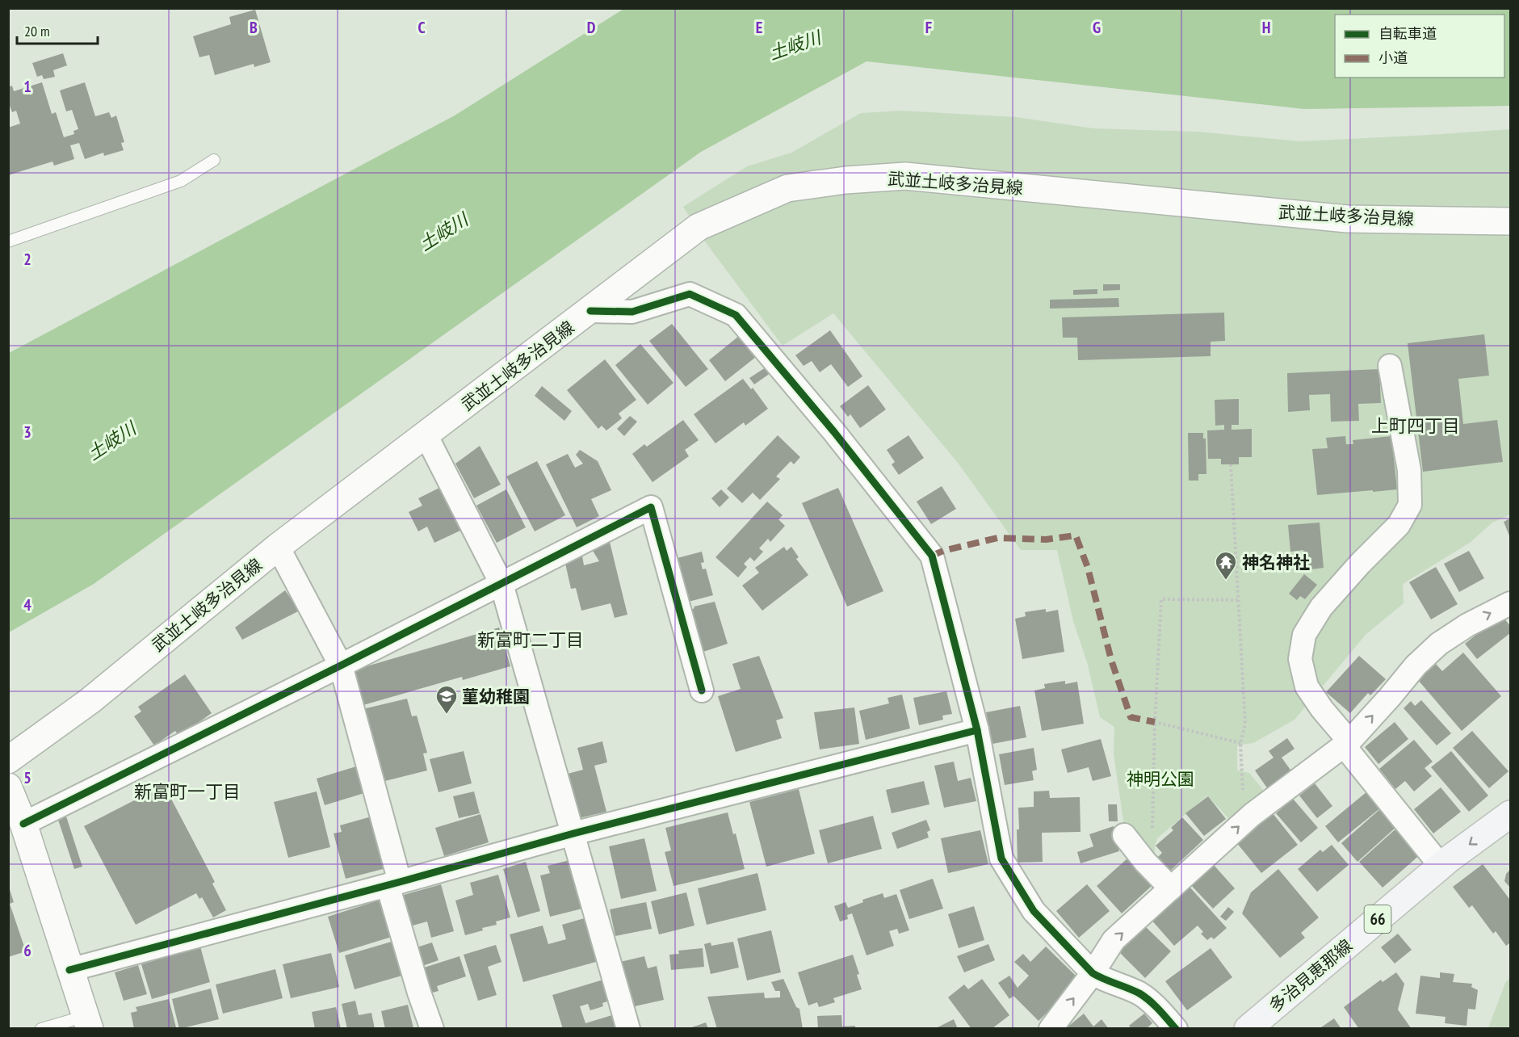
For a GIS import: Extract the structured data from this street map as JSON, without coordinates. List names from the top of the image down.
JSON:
{
  "streets": {
    "main road": ["武並土岐多治見線", "66", "多治見恵那線"]
  },
  "districts": ["上町四丁目", "新富町二丁目", "新富町一丁目"],
  "water": ["土岐川"],
  "parks": ["神明公園"],
  "places": {
    "temple": ["神名神社"],
    "school or university": ["菫幼稚園"]
  },
  "legend": ["自転車道", "小道"],
  "scale_bar": "20 m",
  "grid": {
    "columns": [
      "B",
      "C",
      "D",
      "E",
      "F",
      "G",
      "H"
    ],
    "rows": [
      "1",
      "2",
      "3",
      "4",
      "5",
      "6"
    ]
  }
}
